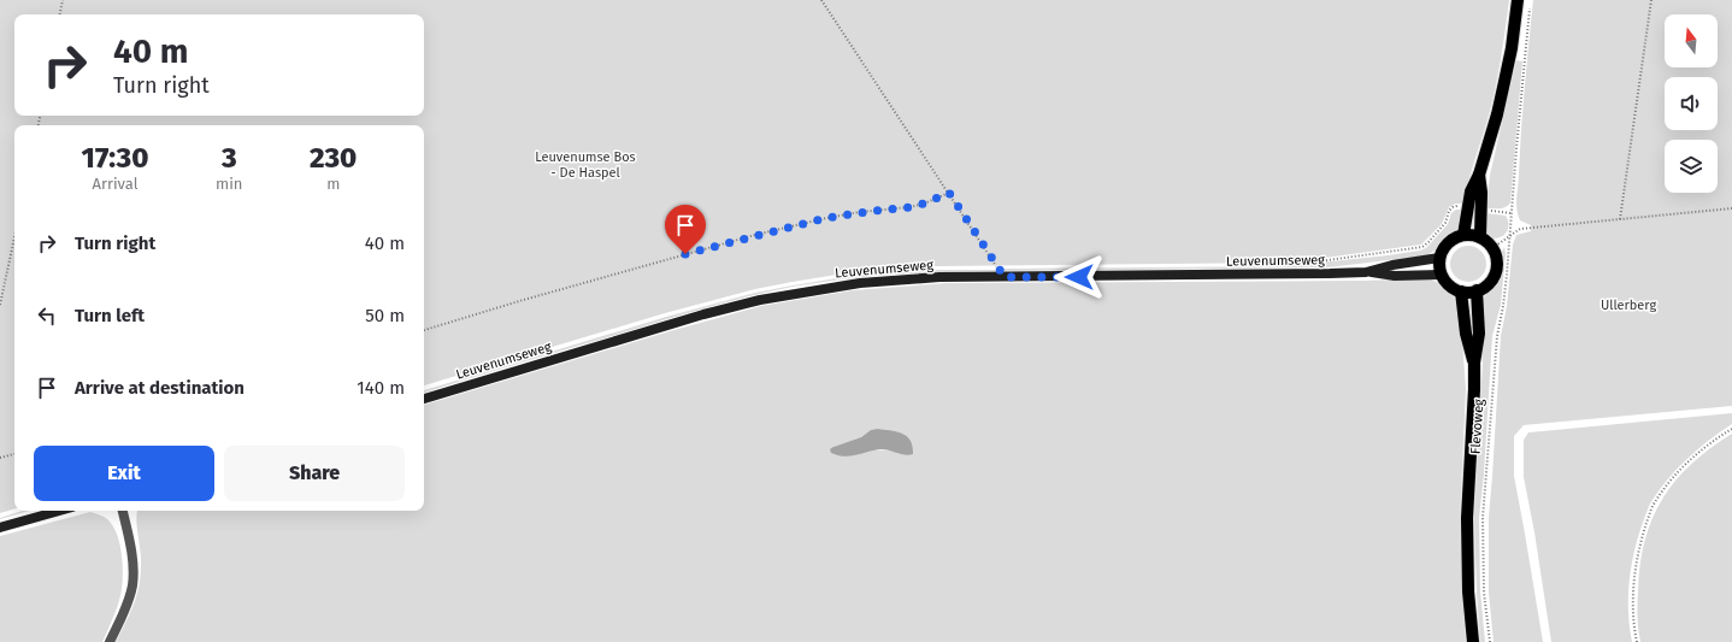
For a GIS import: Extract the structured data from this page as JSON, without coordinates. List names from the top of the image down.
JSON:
{
  "streets": {
    "main road": ["Leuvenumseweg", "Flevoweg"]
  },
  "crossings": [
    ["Leuvenumseweg", "Flevoweg"]
  ],
  "parks": ["Leuvenumse Bos - De Haspel", "Ullerberg"],
  "north": "top",
  "page": {
    "turn": ["40 m", "Turn right"],
    "eta": [
      "17:30",
      "Arrival",
      "3",
      "min",
      "230",
      "m"
    ],
    "list": [
      {
        "name": "Turn right",
        "value": "40 m"
      },
      {
        "name": "Turn left",
        "value": "50 m"
      },
      {
        "name": "Arrive at destination",
        "value": "140 m"
      }
    ],
    "buttons": ["Exit", "Share"]
  }
}
